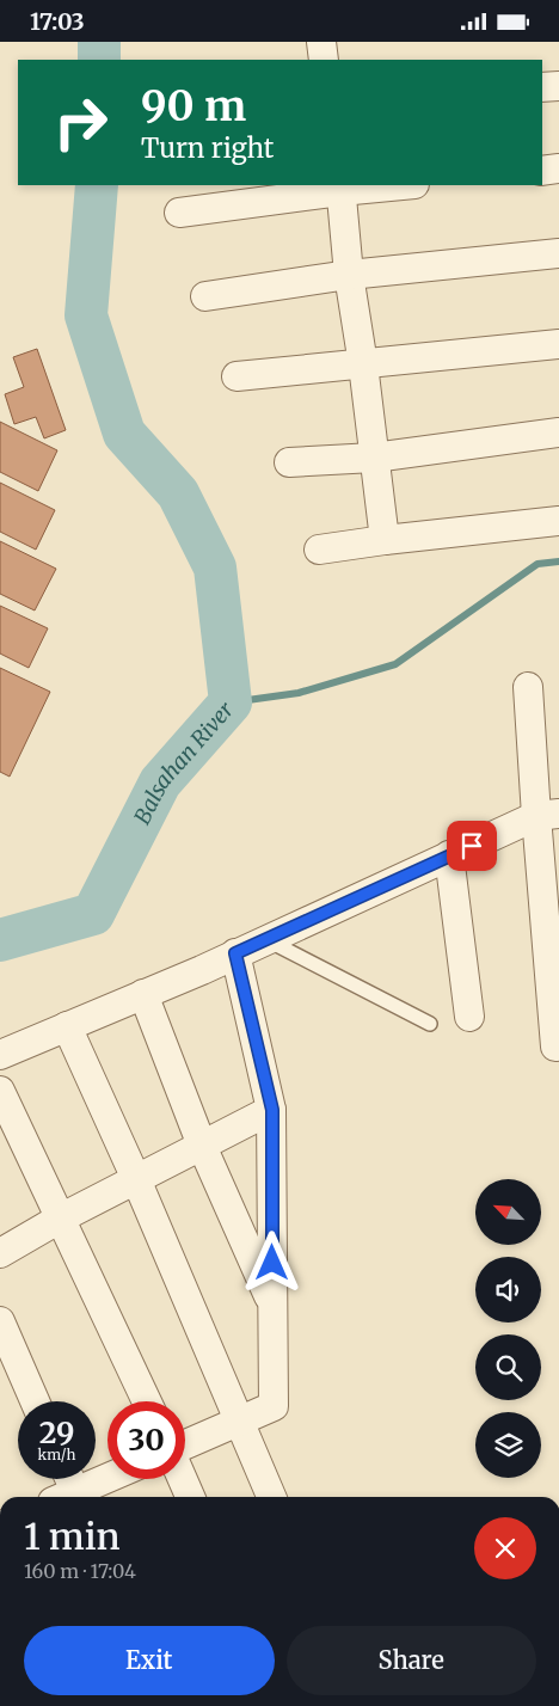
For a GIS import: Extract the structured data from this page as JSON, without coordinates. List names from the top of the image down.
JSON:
{
  "water": ["Balsahan River"],
  "north": "top left",
  "page": {
    "status": "17:03",
    "turn": ["90 m", "Turn right"],
    "speed": "29 km/h",
    "limit": "30",
    "heading": ["1 min", "160 m · 17:04"],
    "buttons": ["Exit", "Share"]
  }
}
